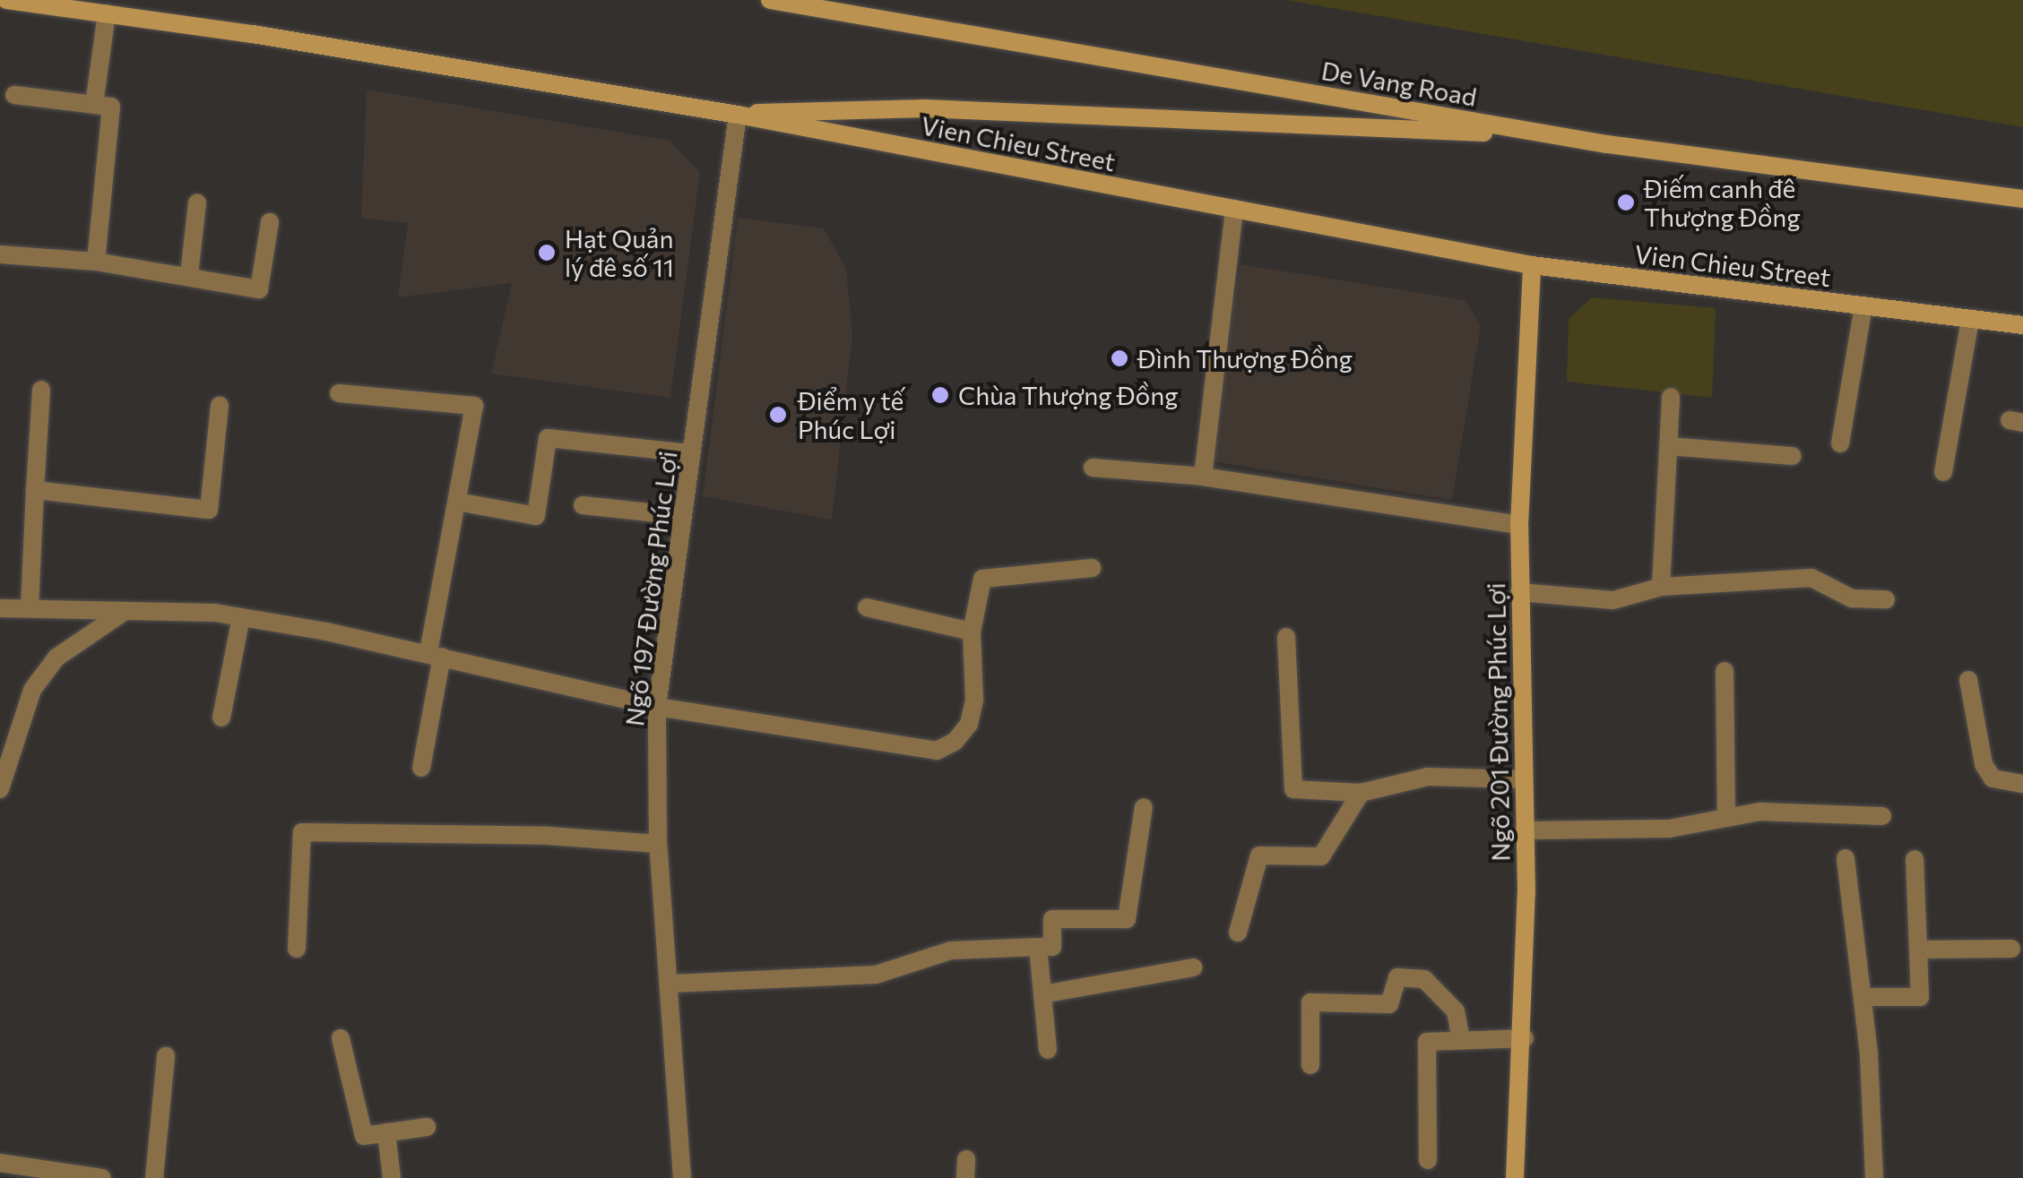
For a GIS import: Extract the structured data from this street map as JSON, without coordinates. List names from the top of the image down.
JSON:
{
  "streets": {
    "main road": ["De Vang Road", "Vien Chieu Street", "Ngõ 201 Đường Phúc Lợi"],
    "street": ["Ngõ 197 Đường Phúc Lợi"]
  },
  "crossings": [
    ["Vien Chieu Street", "Ngõ 197 Đường Phúc Lợi"],
    ["Vien Chieu Street", "Ngõ 201 Đường Phúc Lợi"]
  ],
  "places": [
    "Điếm canh đê Thượng Đồng",
    "Hạt Quản lý đê số 11",
    "Đình Thượng Đồng",
    "Chùa Thượng Đồng",
    "Điểm y tế Phúc Lợi"
  ]
}
